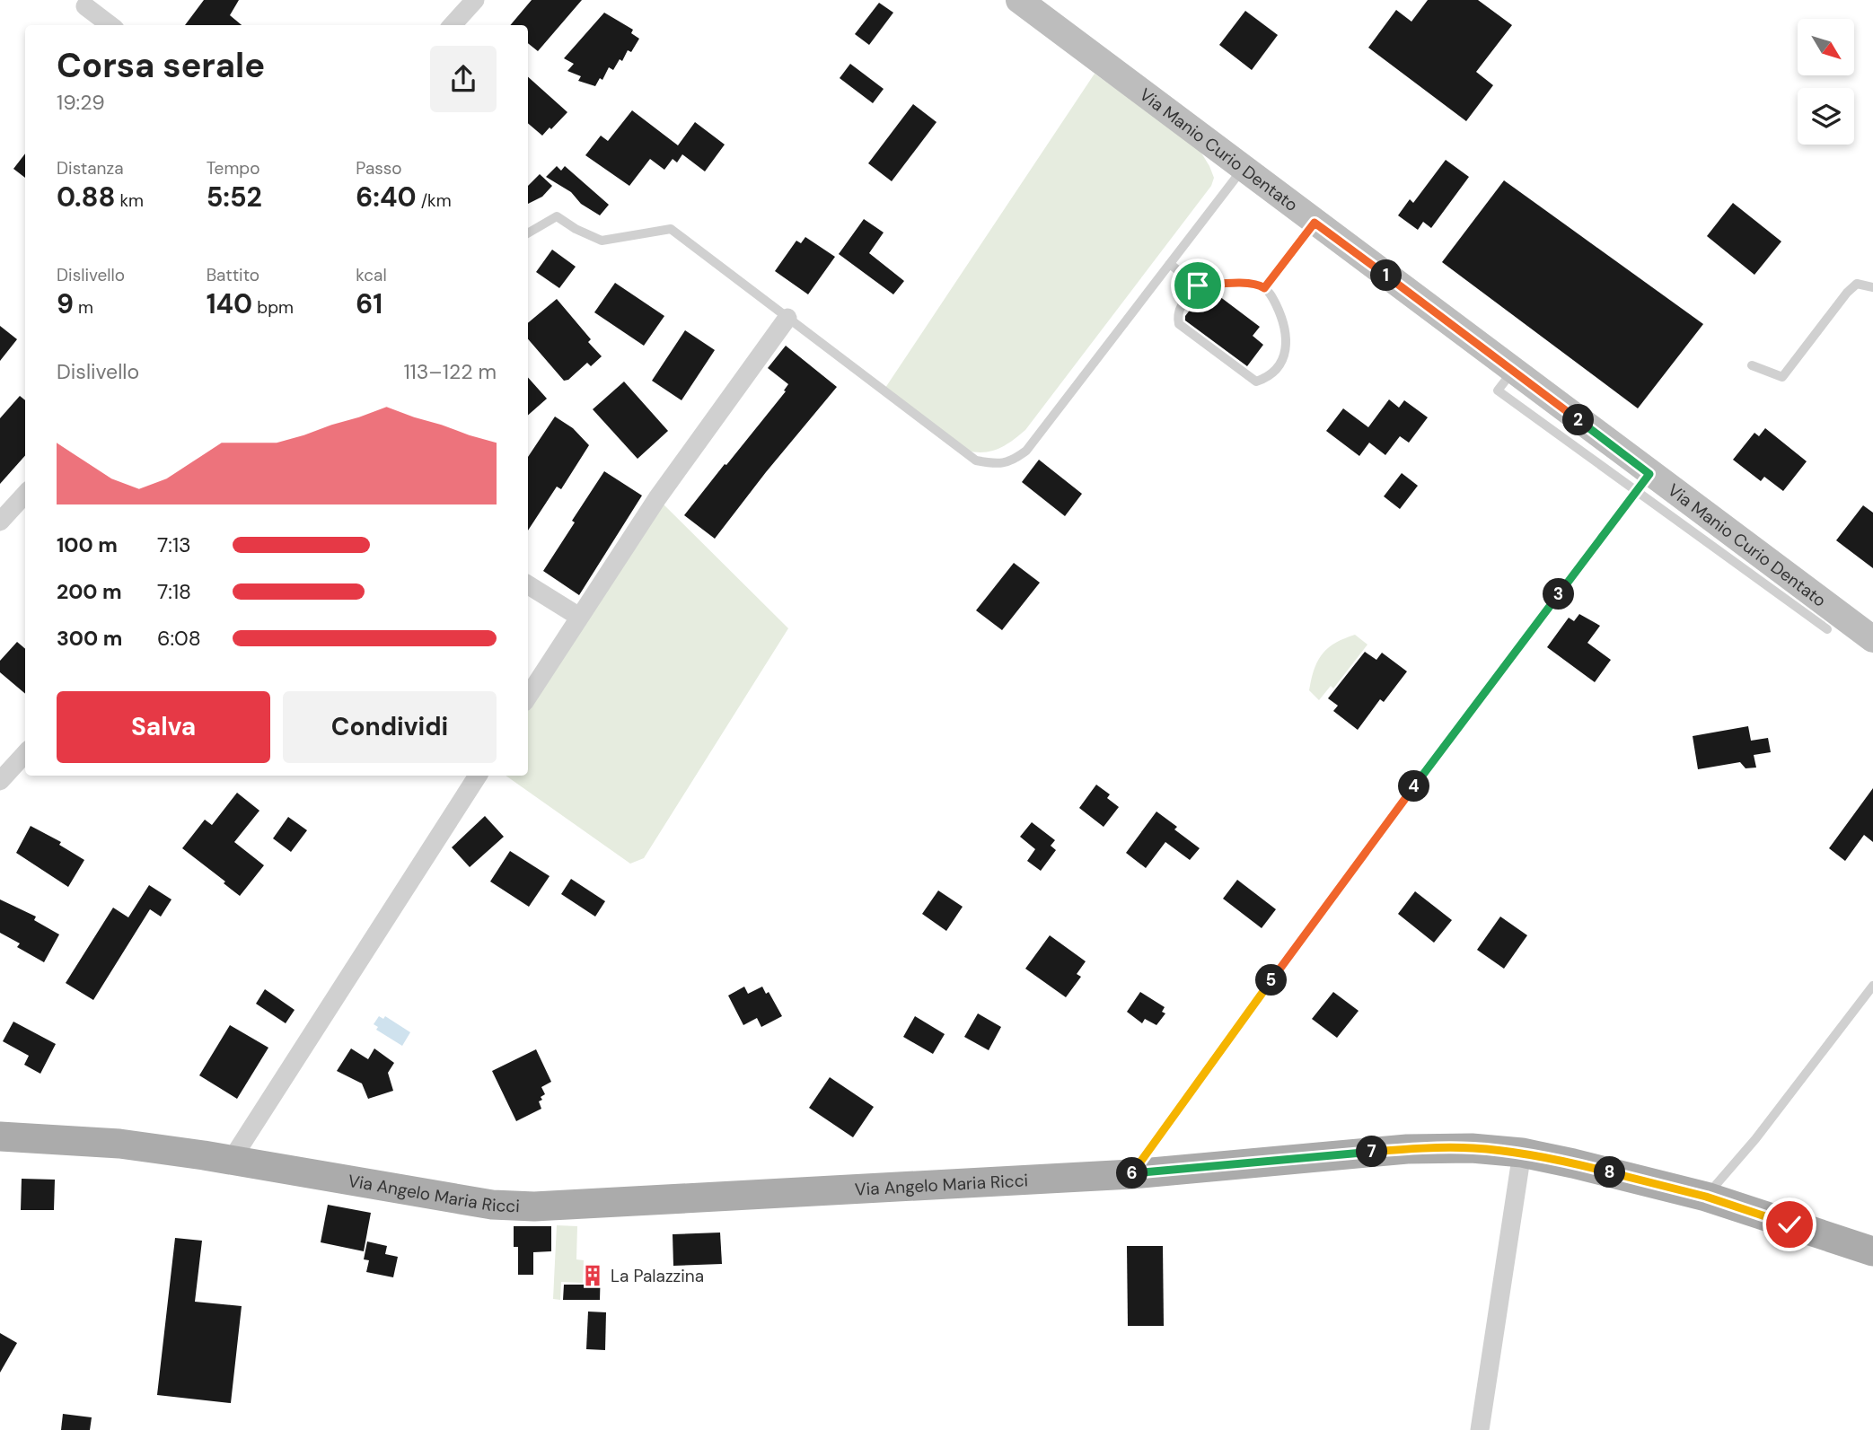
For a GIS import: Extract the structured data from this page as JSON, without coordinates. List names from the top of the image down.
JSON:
{
  "streets": {
    "main road": ["Via Manio Curio Dentato", "Via Angelo Maria Ricci"]
  },
  "places": {
    "building": ["La Palazzina"]
  },
  "north": "bottom right",
  "page": {
    "heading": ["Corsa serale", "19:29"],
    "stats": [
      ["Distanza", "0.88 km"],
      ["Tempo", "5:52"],
      ["Passo", "6:40 /km"],
      ["Dislivello", "9 m"],
      ["Battito", "140 bpm"],
      ["kcal", "61"]
    ],
    "pins": [
      "1",
      "2",
      "3",
      "4",
      "5",
      "7",
      "8",
      "6"
    ],
    "chart": ["Dislivello", "113–122 m"],
    "list": [
      {
        "name": "100 m",
        "note": "7:13"
      },
      {
        "name": "200 m",
        "note": "7:18"
      },
      {
        "name": "300 m",
        "note": "6:08"
      }
    ],
    "buttons": ["Salva", "Condividi"]
  }
}
